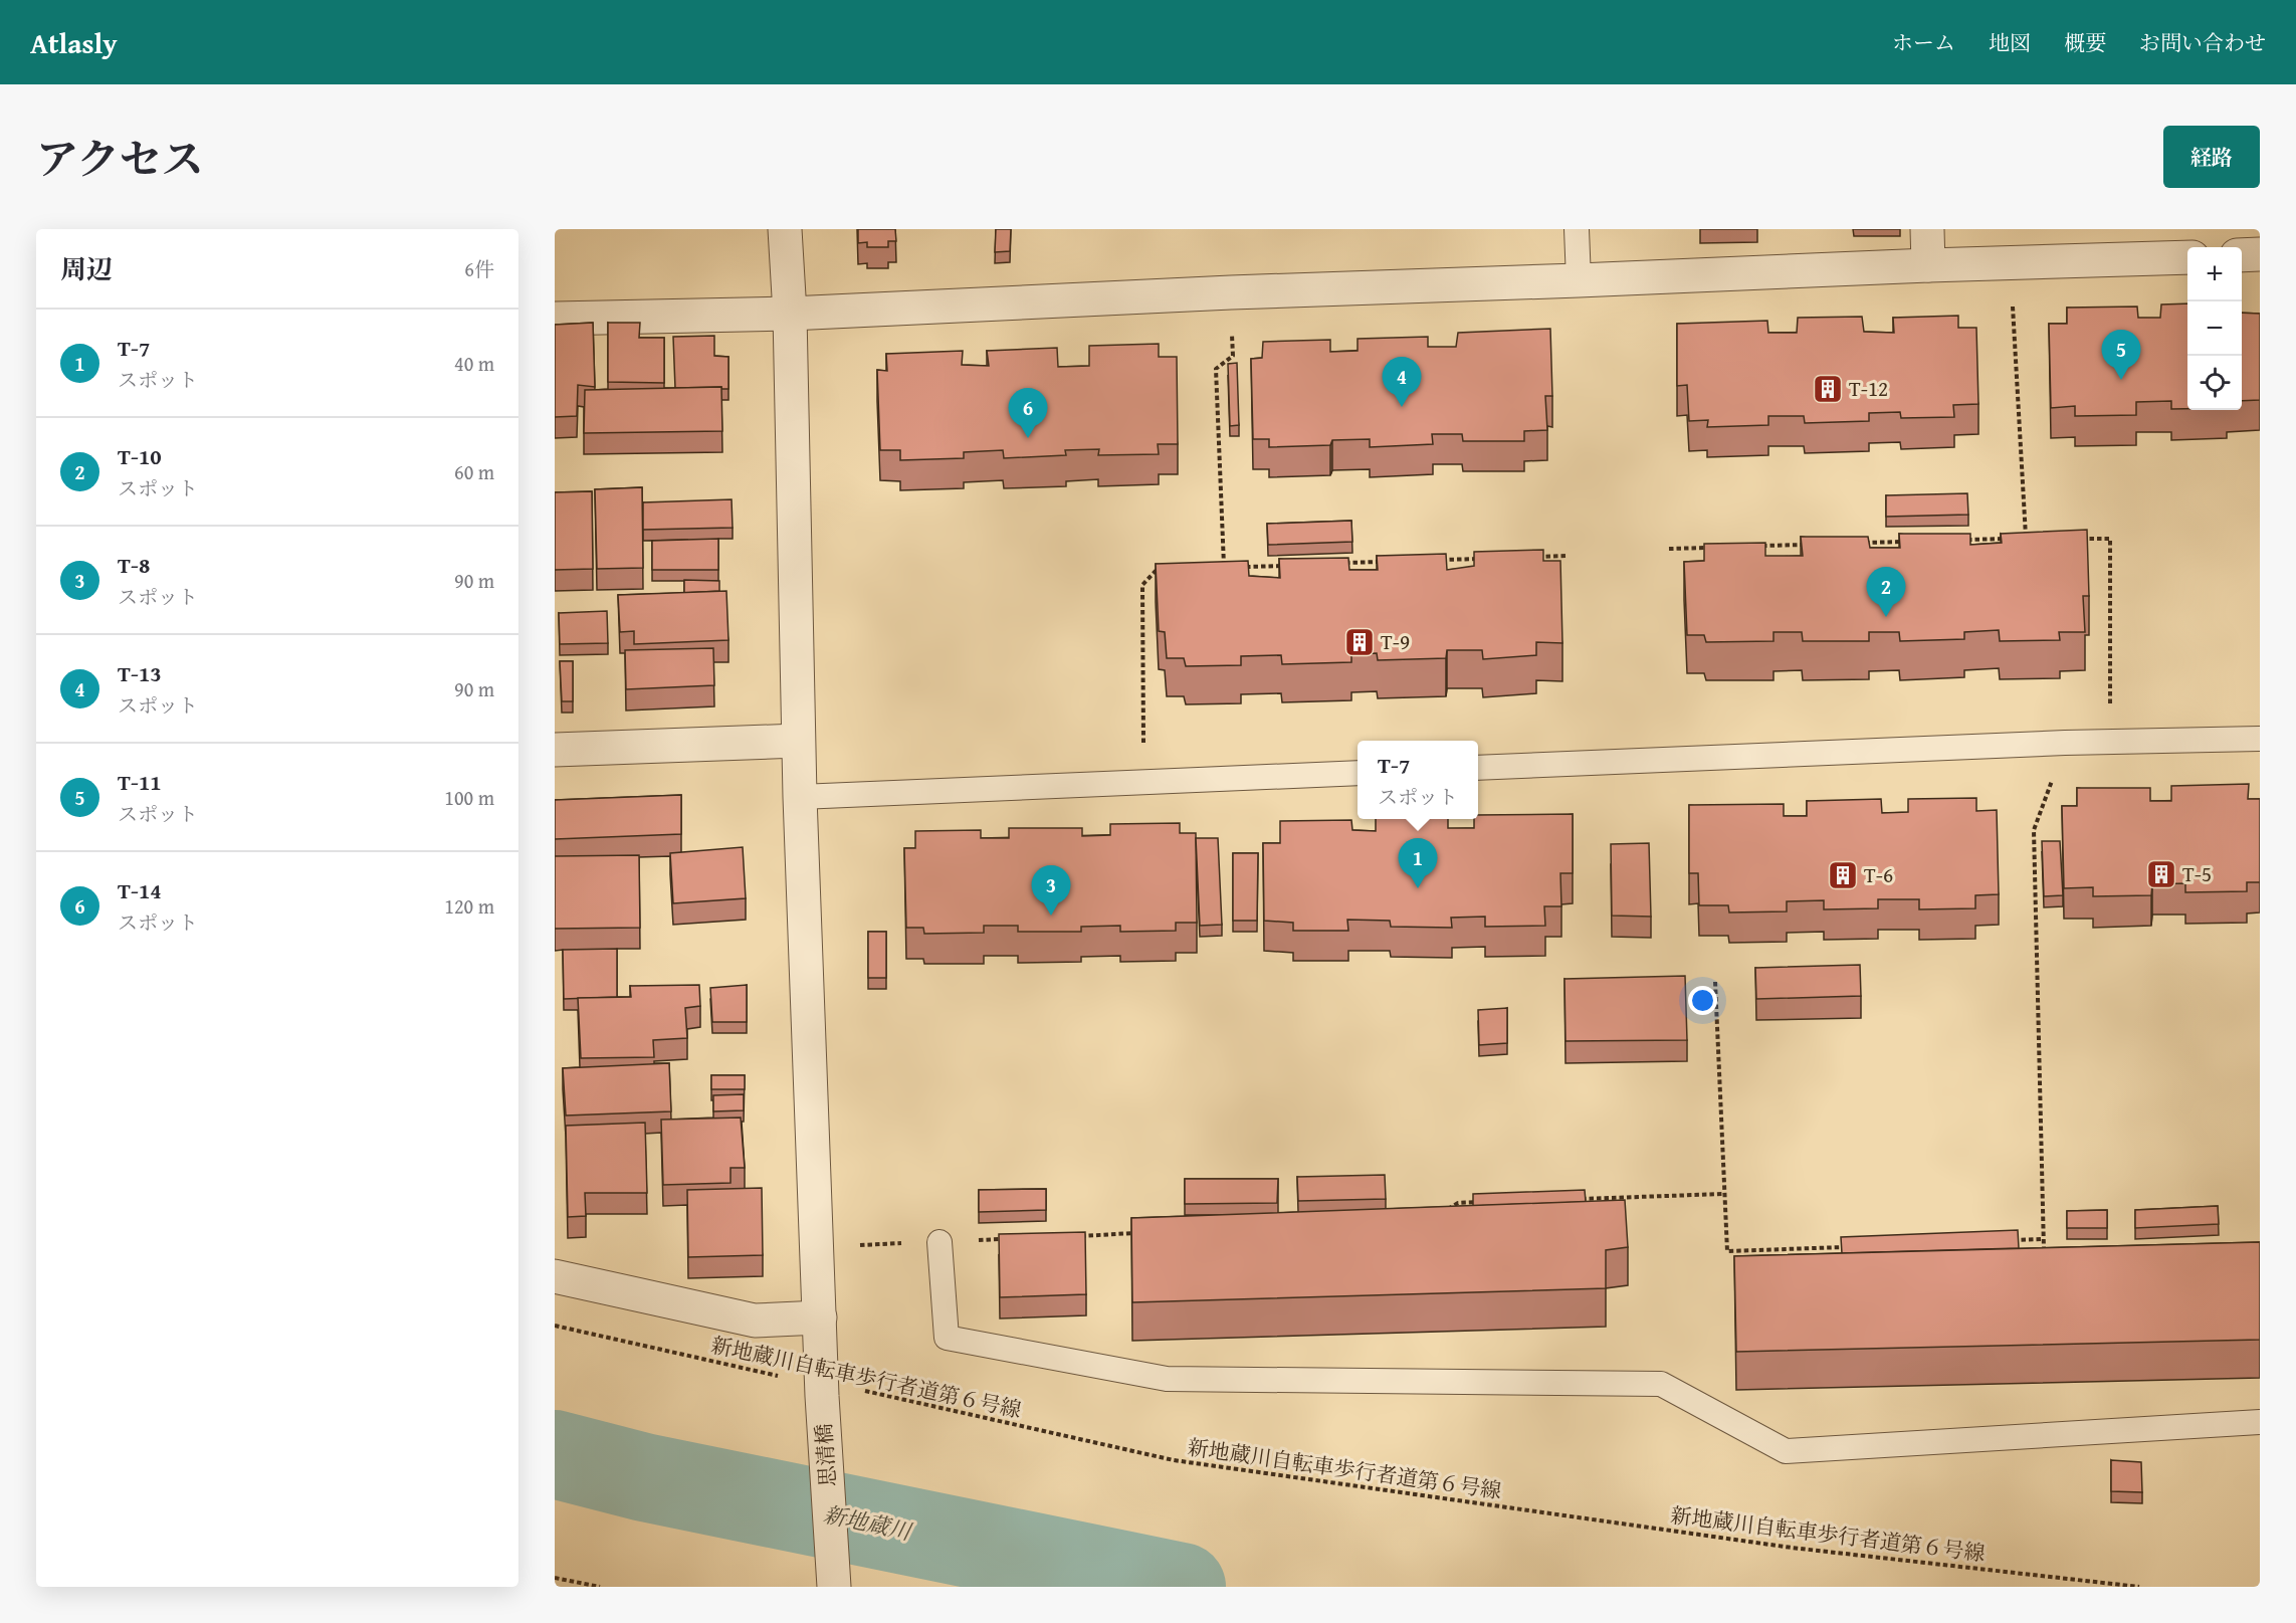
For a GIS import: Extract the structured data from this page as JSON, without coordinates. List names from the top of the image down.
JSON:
{
  "streets": {
    "street": ["思清橋"],
    "path": ["新地蔵川自転車歩行者道第６号線"]
  },
  "crossings": [
    ["新地蔵川自転車歩行者道第６号線", "思清橋"]
  ],
  "water": ["新地蔵川"],
  "places": {
    "building": [
      "T-12",
      "T-9",
      "T-5",
      "T-6"
    ]
  },
  "page": {
    "header": "Atlasly",
    "nav": [
      "ホーム",
      "地図",
      "概要",
      "お問い合わせ"
    ],
    "title": "アクセス",
    "buttons": "経路",
    "heading": ["周辺", "6件"],
    "map_buttons": ["+", "−"],
    "list": [
      {
        "mark": "1",
        "name": "T-7",
        "note": "スポット",
        "value": "40 m"
      },
      {
        "mark": "2",
        "name": "T-10",
        "note": "スポット",
        "value": "60 m"
      },
      {
        "mark": "3",
        "name": "T-8",
        "note": "スポット",
        "value": "90 m"
      },
      {
        "mark": "4",
        "name": "T-13",
        "note": "スポット",
        "value": "90 m"
      },
      {
        "mark": "5",
        "name": "T-11",
        "note": "スポット",
        "value": "100 m"
      },
      {
        "mark": "6",
        "name": "T-14",
        "note": "スポット",
        "value": "120 m"
      }
    ],
    "pins": [
      "5",
      "4",
      "6",
      "2",
      "1",
      "3"
    ],
    "popup": ["T-7", "スポット"]
  }
}
